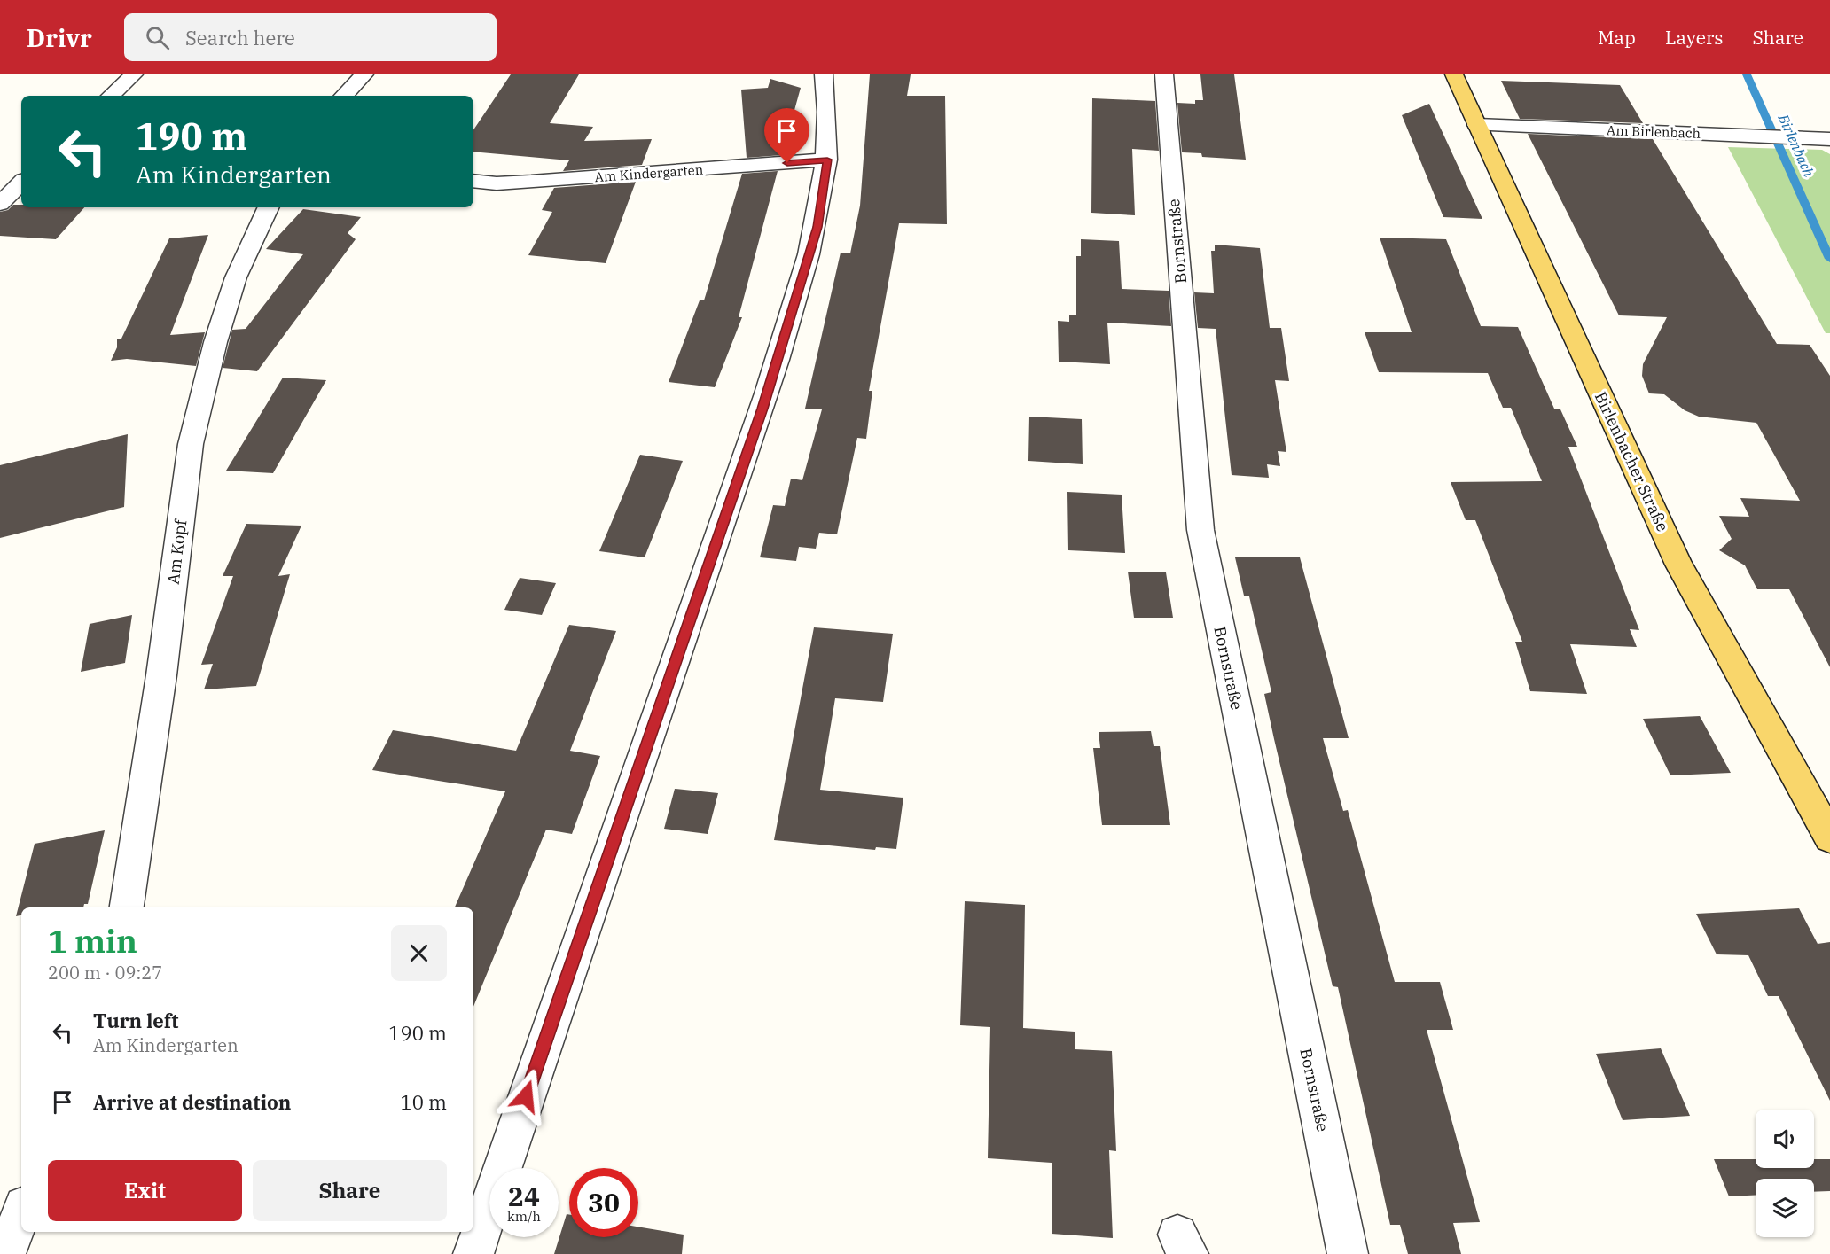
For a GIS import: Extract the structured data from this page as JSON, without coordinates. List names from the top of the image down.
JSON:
{
  "streets": {
    "main road": ["Birlenbacher Straße"],
    "street": [
      "Am Birlenbach",
      "Am Kindergarten",
      "Bornstraße",
      "Am Kopf"
    ]
  },
  "crossings": [
    ["Am Birlenbach", "Birlenbacher Straße"]
  ],
  "water": ["Birlenbach"],
  "page": {
    "header": "Drivr",
    "search": "Search here",
    "nav": ["Map", "Layers", "Share"],
    "turn": ["190 m", "Am Kindergarten"],
    "heading": ["1 min", "200 m · 09:27"],
    "list": [
      {
        "name": "Turn left",
        "note": "Am Kindergarten",
        "value": "190 m"
      },
      {
        "name": "Arrive at destination",
        "value": "10 m"
      }
    ],
    "buttons": ["Exit", "Share"],
    "speed": "24 km/h",
    "limit": "30"
  }
}
